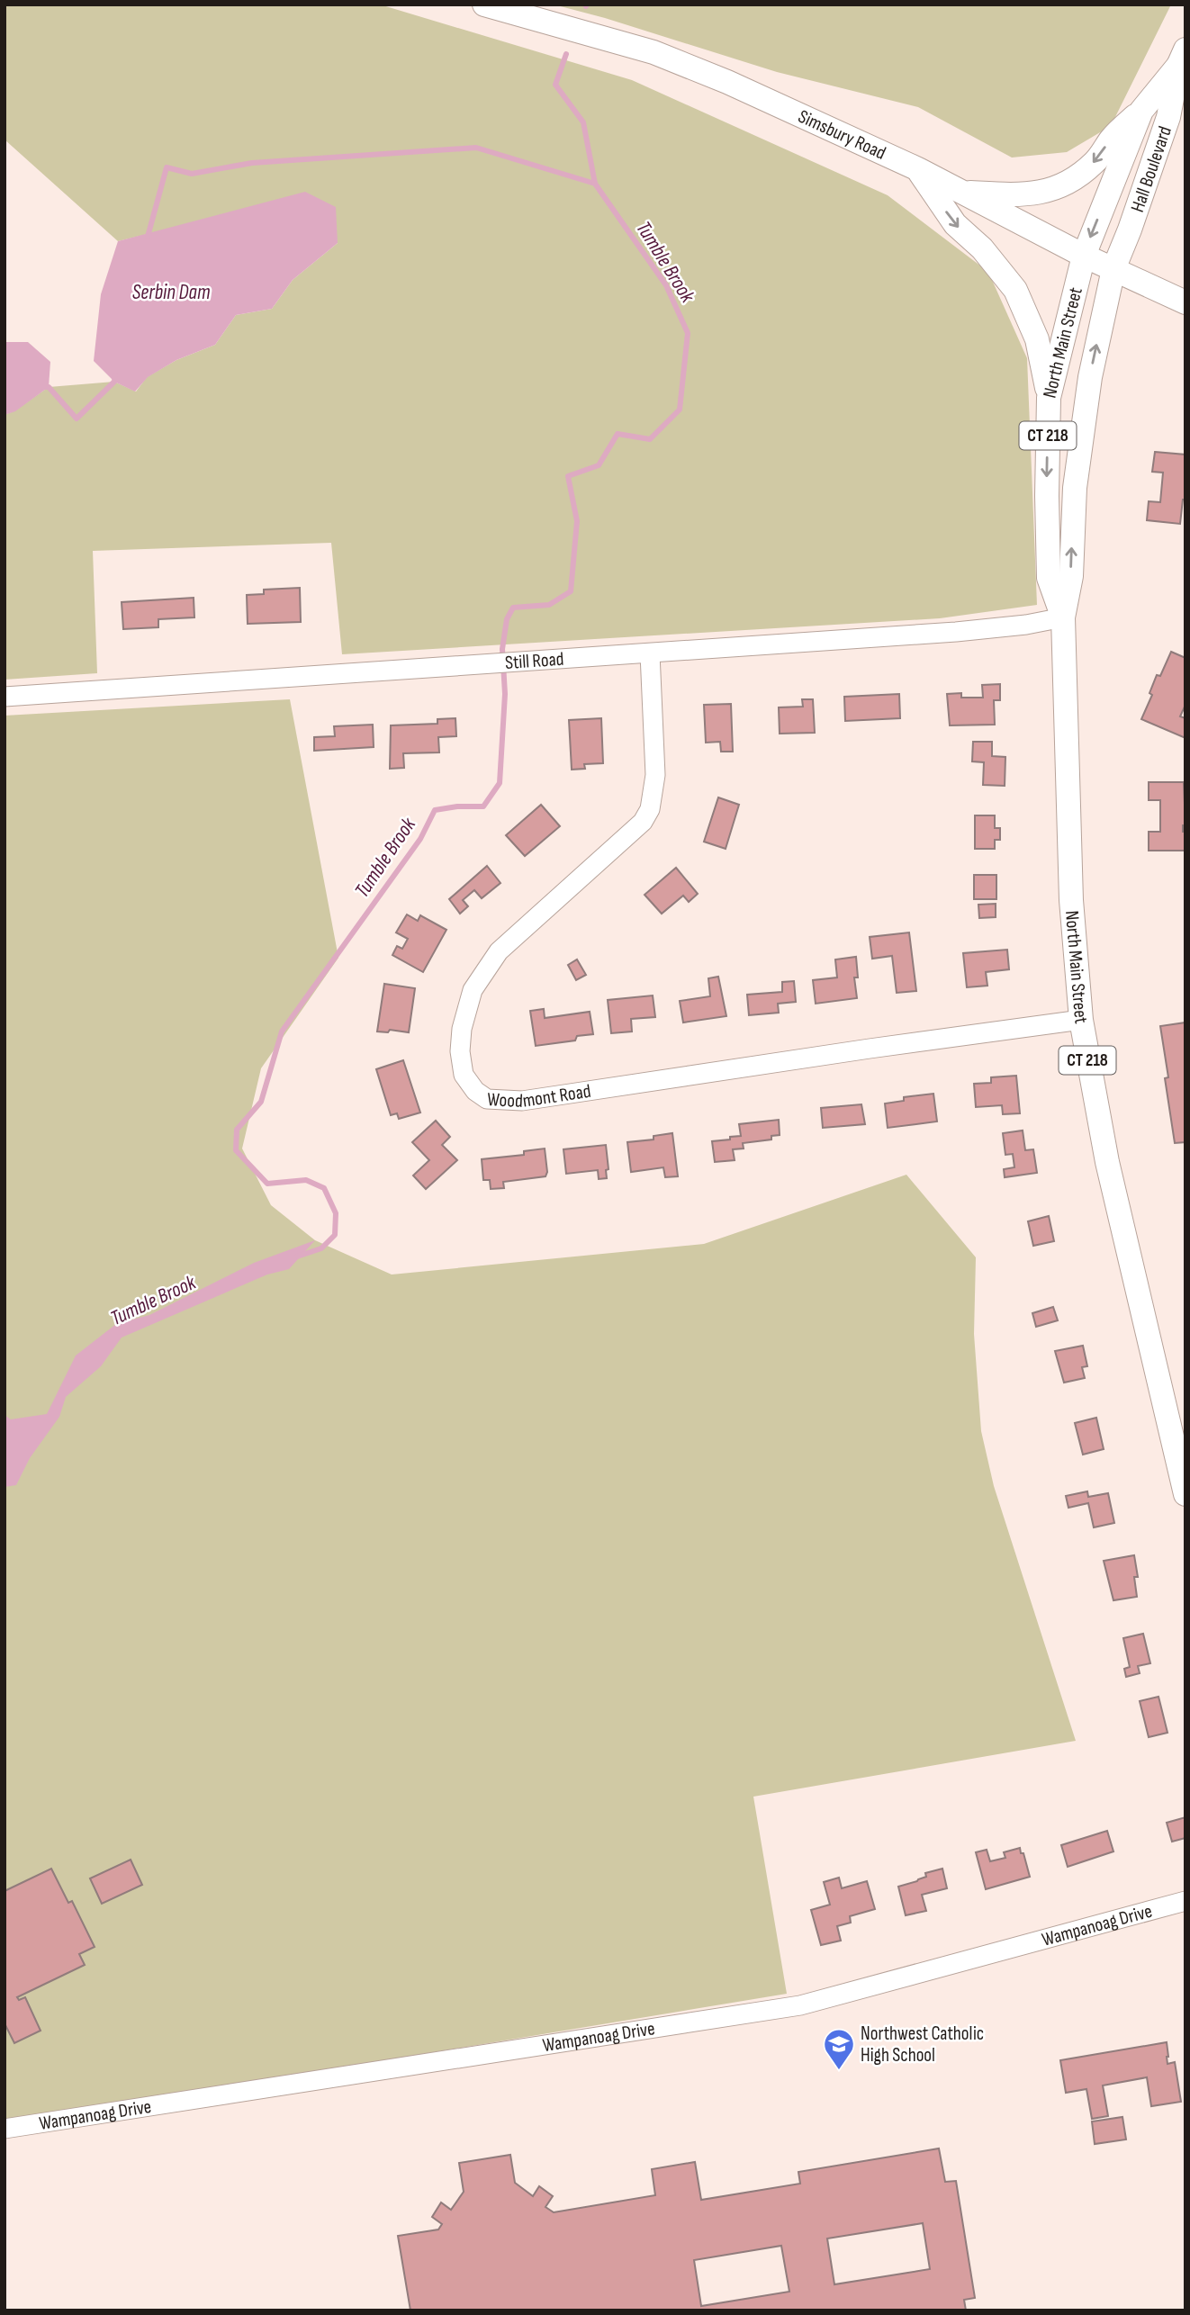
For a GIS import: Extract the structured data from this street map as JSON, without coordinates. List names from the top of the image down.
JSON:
{
  "streets": {
    "main road": [
      "Simsbury Road",
      "Hall Boulevard",
      "North Main Street",
      "CT 218"
    ],
    "street": ["Still Road", "Woodmont Road", "Wampanoag Drive"]
  },
  "crossings": [
    ["Simsbury Road", "Hall Boulevard"],
    ["Simsbury Road", "North Main Street"],
    ["Hall Boulevard", "North Main Street"],
    ["North Main Street", "Still Road"],
    ["North Main Street", "Woodmont Road"],
    ["Still Road", "Woodmont Road"]
  ],
  "water": ["Tumble Brook", "Serbin Dam"],
  "places": {
    "school or university": ["Northwest Catholic High School"]
  }
}
